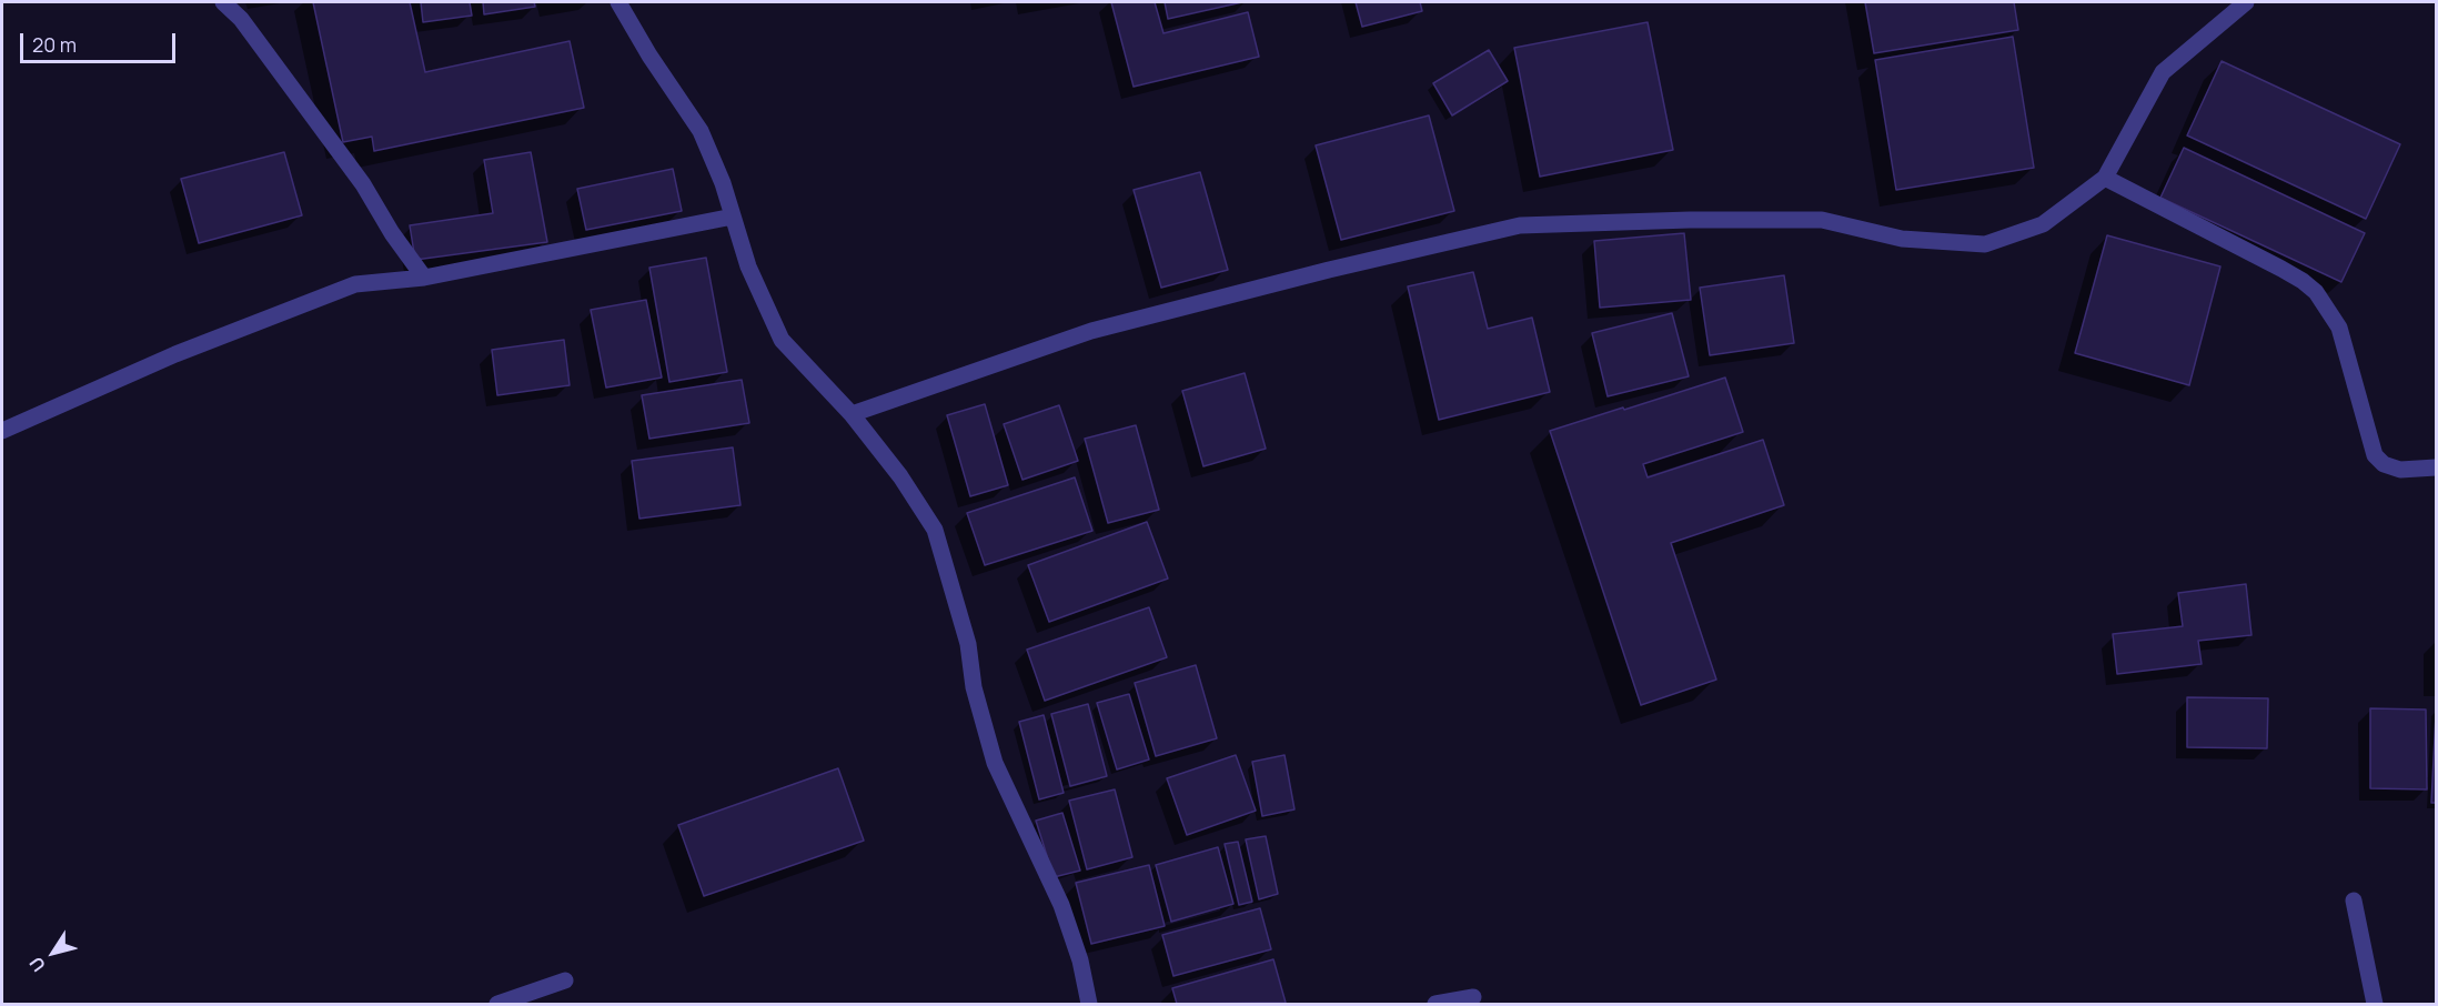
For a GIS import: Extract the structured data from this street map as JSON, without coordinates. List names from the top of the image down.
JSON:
{
  "scale_bar": "20 m",
  "north": "bottom left"
}
